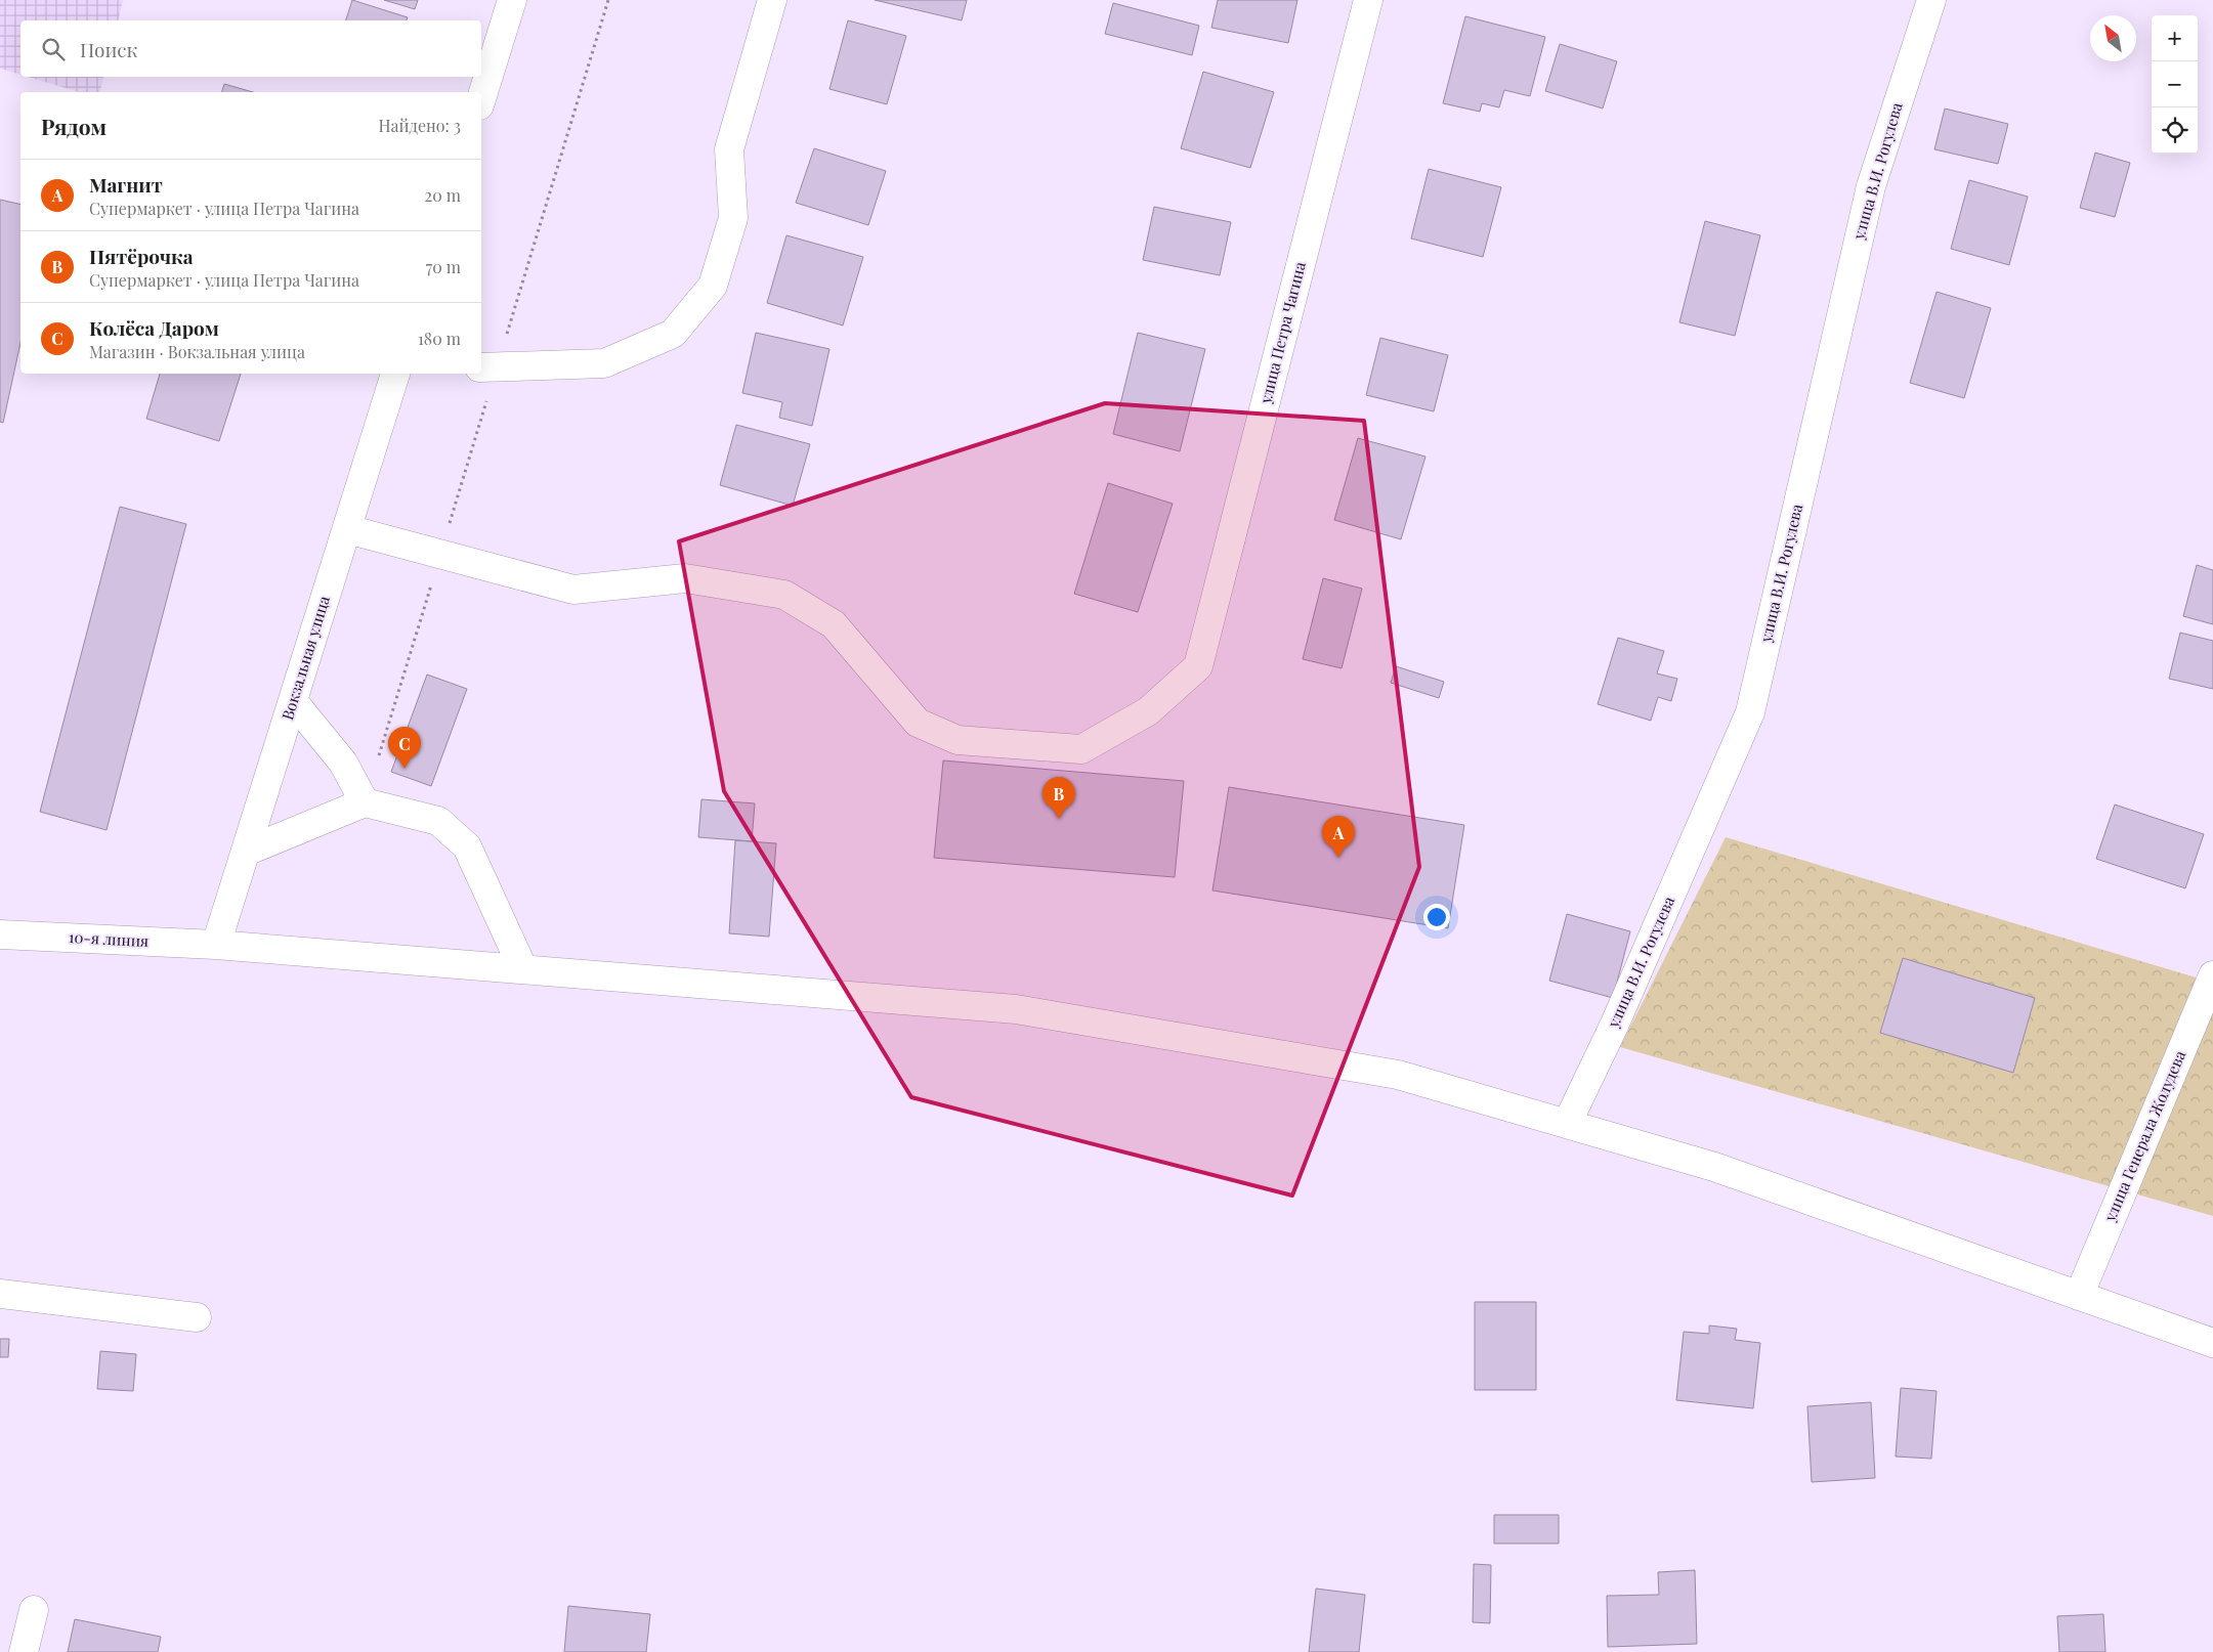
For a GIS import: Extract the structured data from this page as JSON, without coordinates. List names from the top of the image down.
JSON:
{
  "streets": {
    "street": [
      "улица В.И. Рогулева",
      "улица Петра Чагина",
      "Вокзальная улица",
      "10-я линия",
      "улица Генерала Жолудева"
    ]
  },
  "crossings": [
    ["улица В.И. Рогулева", "10-я линия"],
    ["улица Петра Чагина", "Вокзальная улица"],
    ["Вокзальная улица", "10-я линия"],
    ["10-я линия", "улица Генерала Жолудева"]
  ],
  "north": "top left",
  "page": {
    "map_buttons": ["+", "−"],
    "search": "Поиск",
    "heading": ["Рядом", "Найдено: 3"],
    "list": [
      {
        "mark": "A",
        "name": "Магнит",
        "note": "Супермаркет · улица Петра Чагина",
        "value": "20 m"
      },
      {
        "mark": "B",
        "name": "Пятёрочка",
        "note": "Супермаркет · улица Петра Чагина",
        "value": "70 m"
      },
      {
        "mark": "C",
        "name": "Колёса Даром",
        "note": "Магазин · Вокзальная улица",
        "value": "180 m"
      }
    ],
    "pins": ["C", "B", "A"]
  }
}
